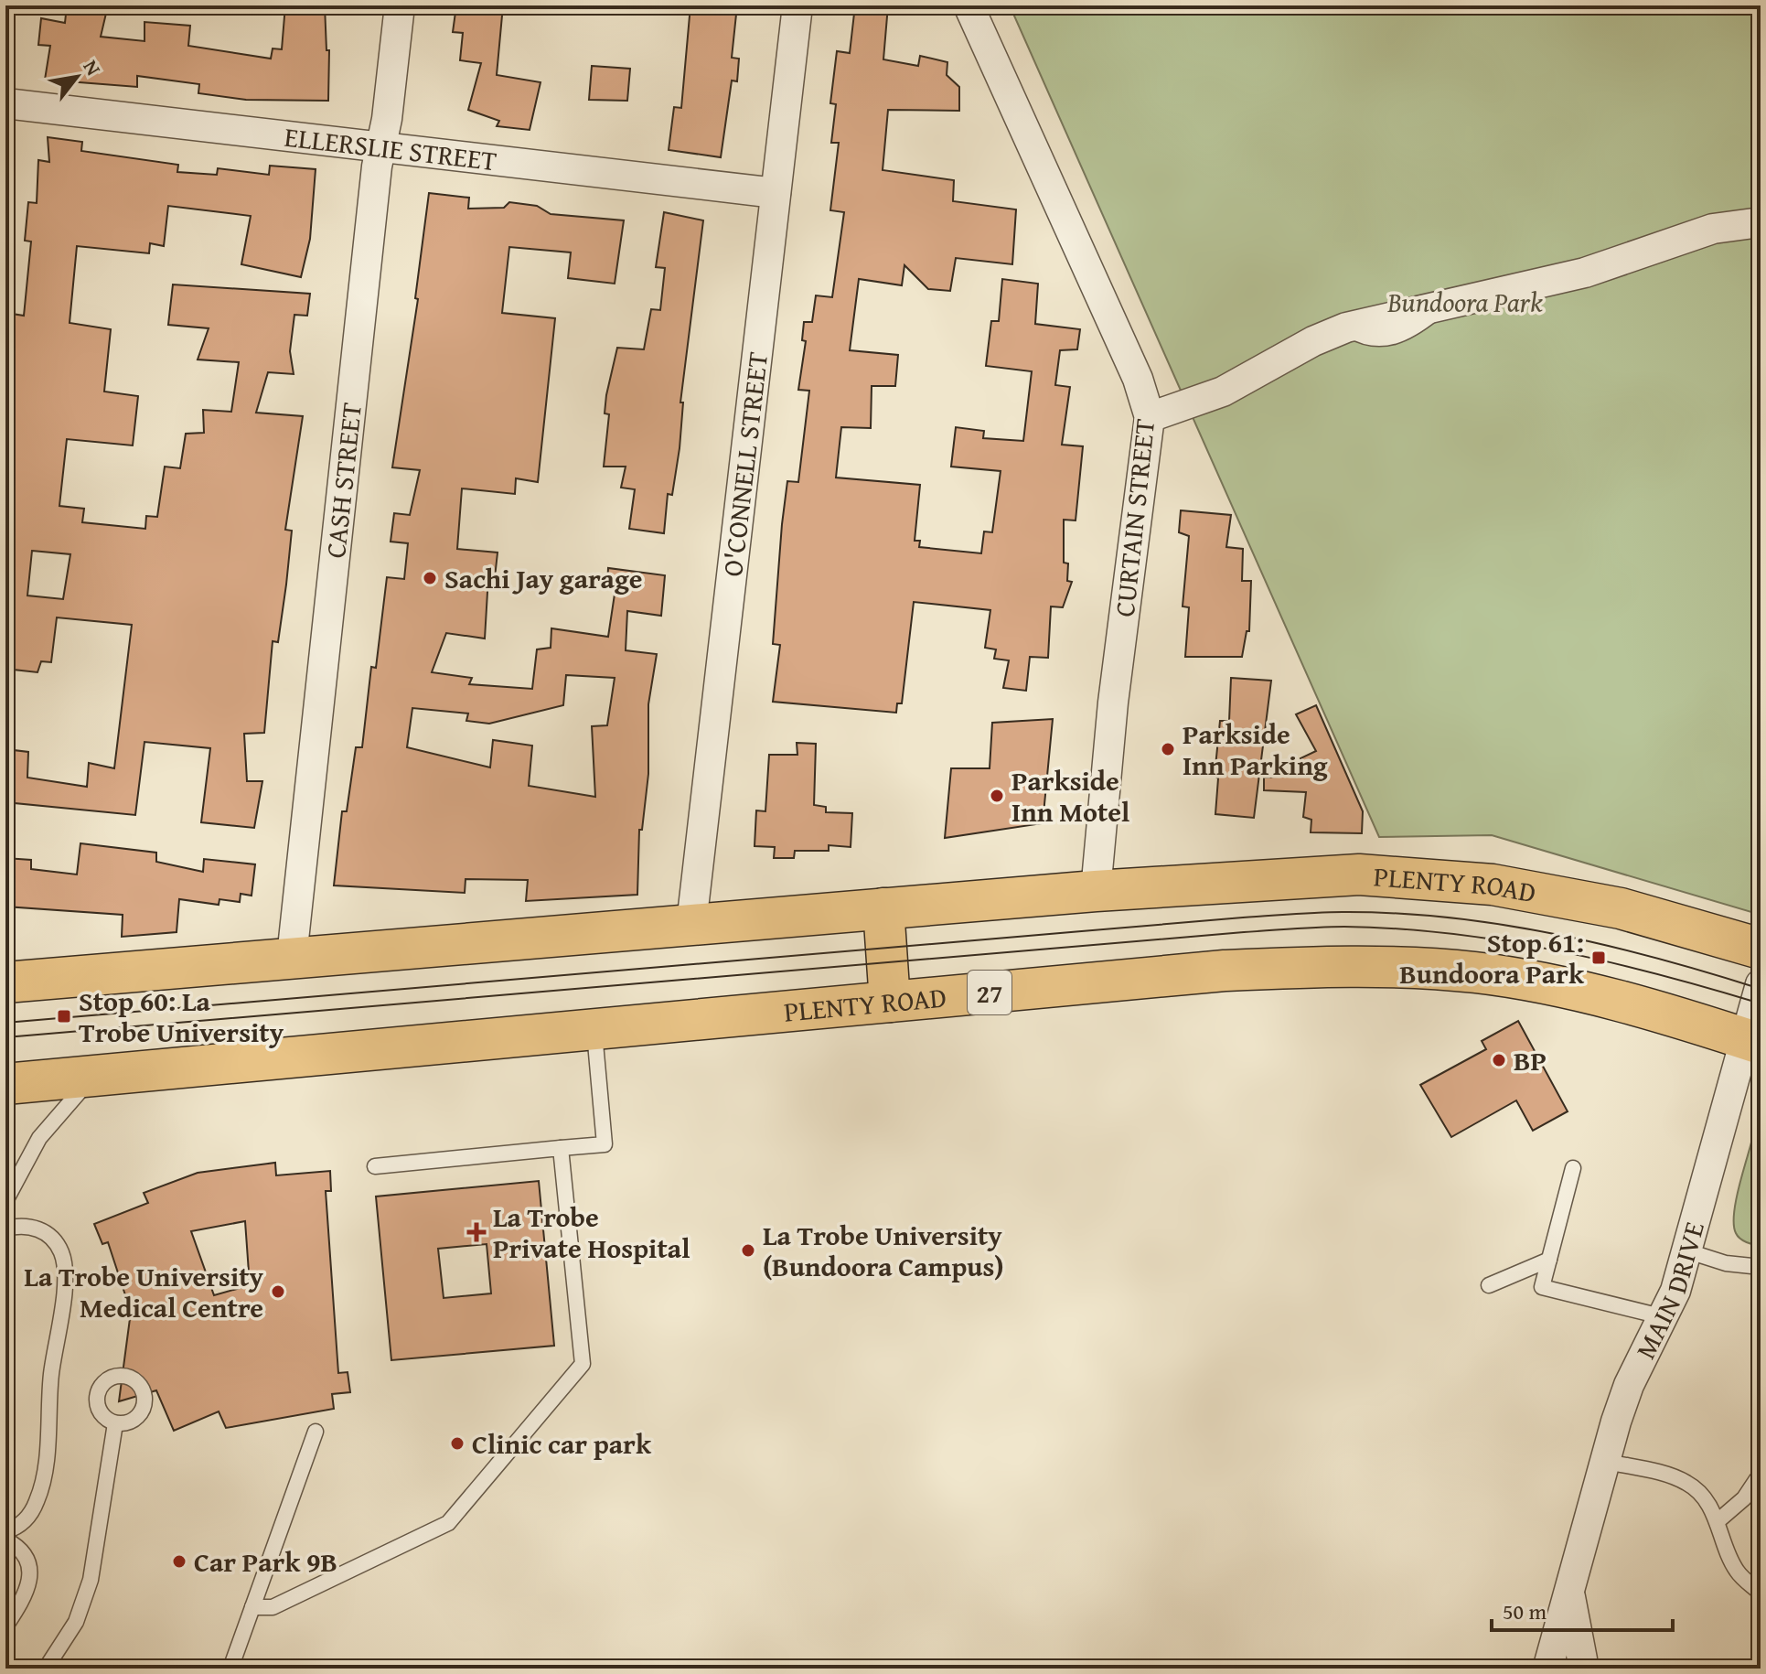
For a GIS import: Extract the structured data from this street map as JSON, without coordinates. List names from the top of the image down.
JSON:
{
  "streets": {
    "highway": ["PLENTY ROAD", "27"],
    "street": [
      "ELLERSLIE STREET",
      "O'CONNELL STREET",
      "CASH STREET",
      "CURTAIN STREET",
      "MAIN DRIVE"
    ]
  },
  "crossings": [
    ["ELLERSLIE STREET", "O'CONNELL STREET"],
    ["ELLERSLIE STREET", "CASH STREET"],
    ["O'CONNELL STREET", "PLENTY ROAD"],
    ["CASH STREET", "PLENTY ROAD"],
    ["CURTAIN STREET", "PLENTY ROAD"],
    ["PLENTY ROAD", "MAIN DRIVE"]
  ],
  "parks": ["Bundoora Park"],
  "places": {
    "other": [
      "Sachi Jay garage",
      "Parkside Inn Parking",
      "Parkside Inn Motel",
      "BP",
      "La Trobe University (Bundoora Campus)",
      "La Trobe University Medical Centre",
      "Clinic car park",
      "Car Park 9B"
    ],
    "transit": ["Stop 61: Bundoora Park", "Stop 60: La Trobe University"],
    "health": ["La Trobe Private Hospital"]
  },
  "scale_bar": "50 m",
  "north": "top right"
}
